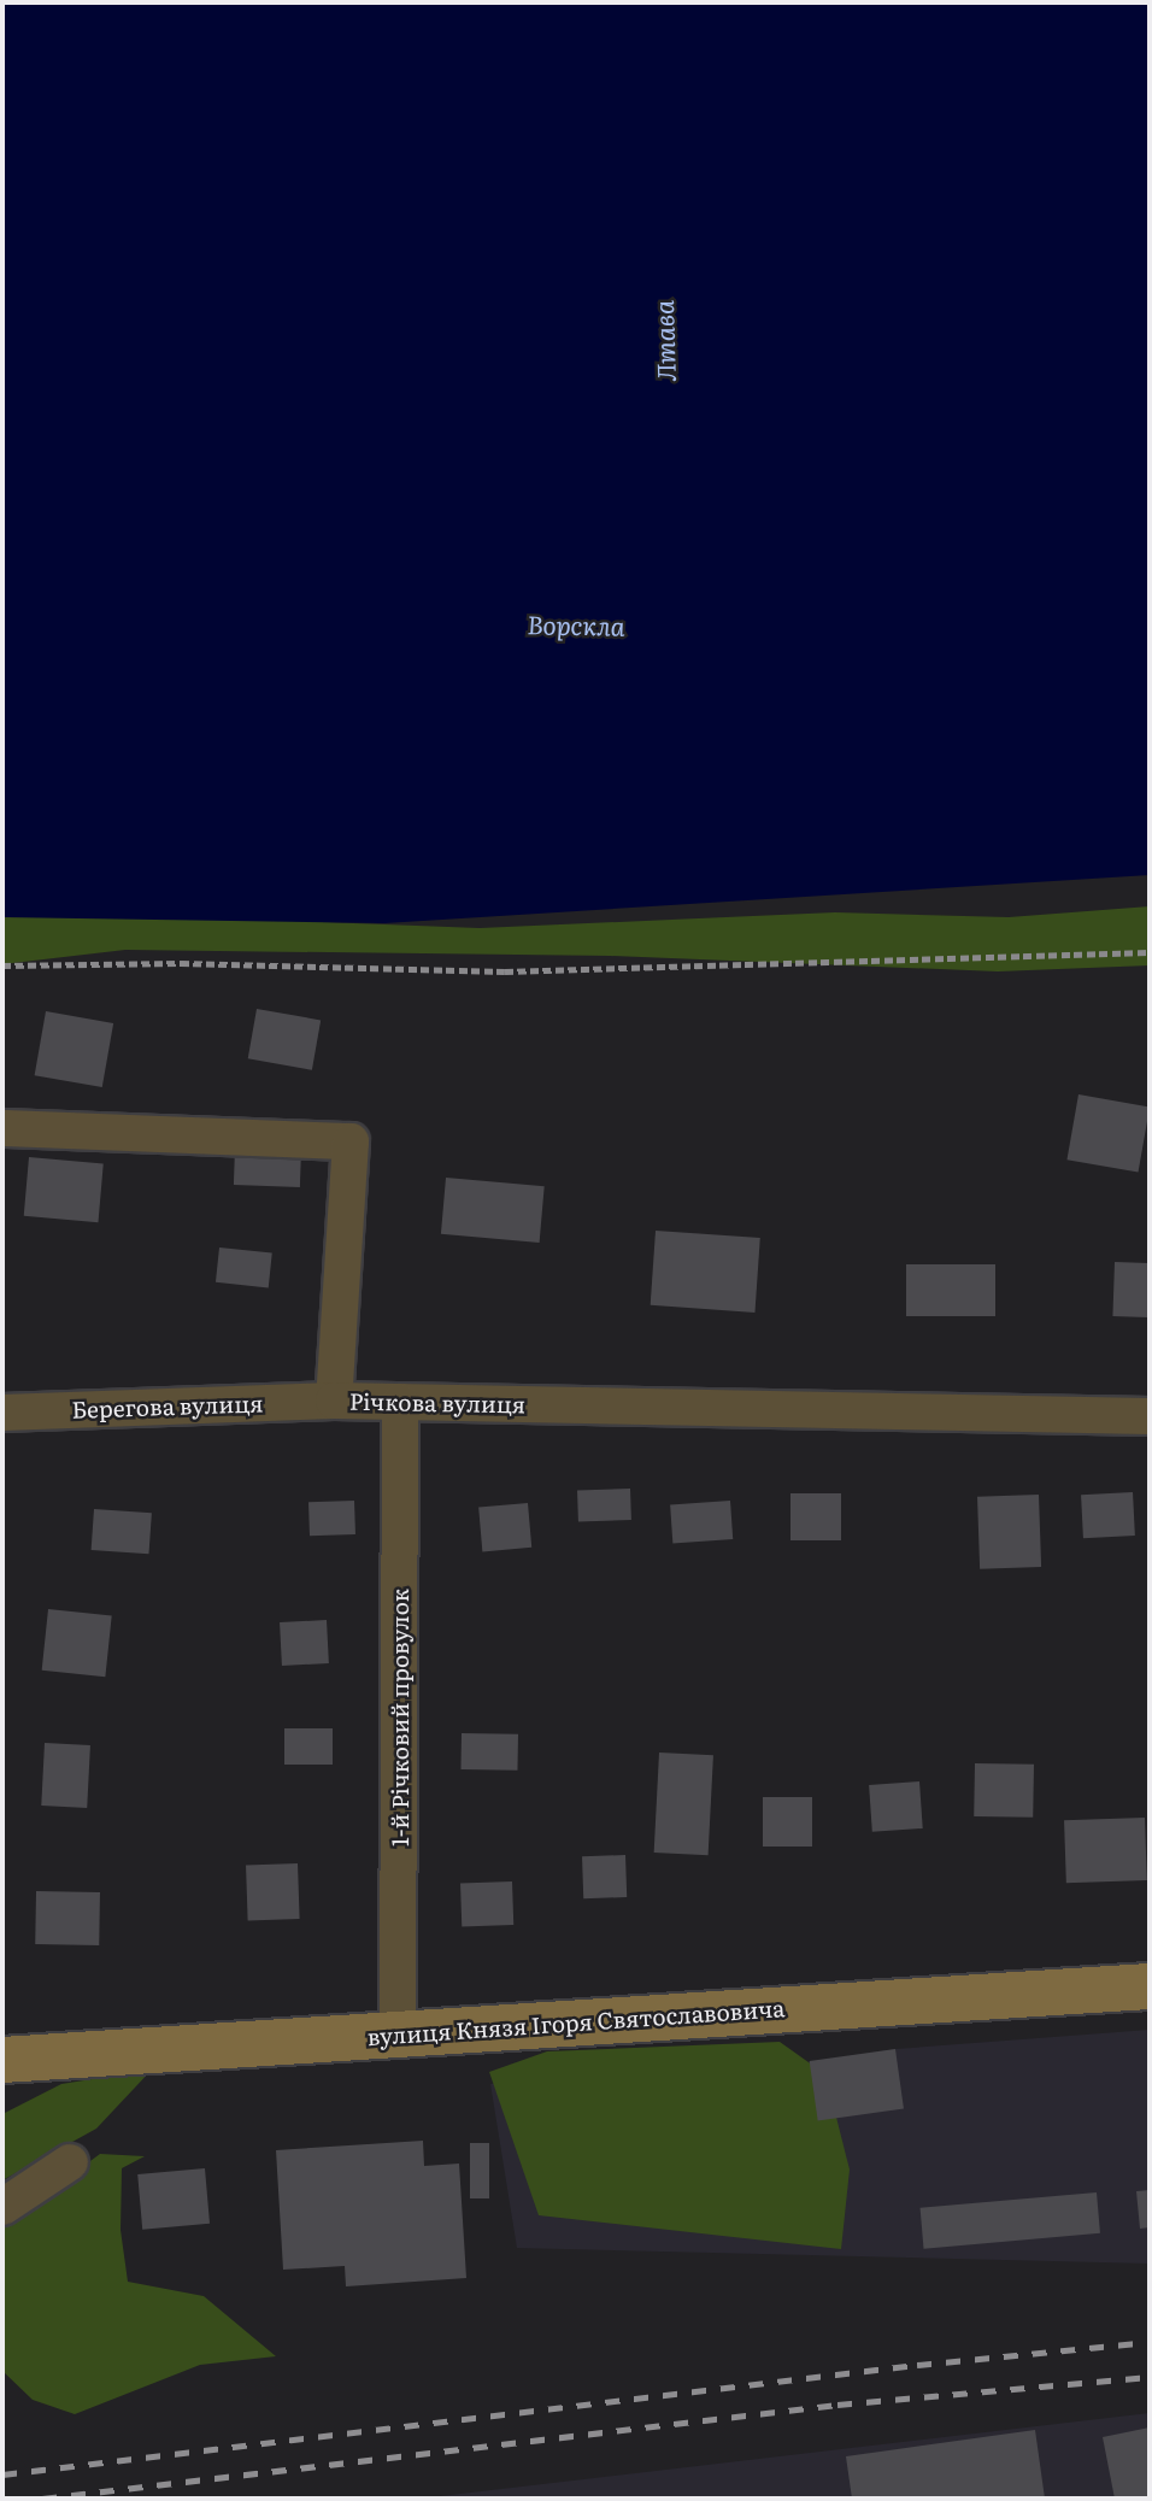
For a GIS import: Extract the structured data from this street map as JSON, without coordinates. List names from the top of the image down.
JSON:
{
  "streets": {
    "street": [
      "Річкова вулиця",
      "Берегова вулиця",
      "1-й Річковий провулок",
      "вулиця Князя Ігоря Святославовича"
    ]
  },
  "crossings": [
    ["Річкова вулиця", "Берегова вулиця"],
    ["Річкова вулиця", "1-й Річковий провулок"],
    ["1-й Річковий провулок", "вулиця Князя Ігоря Святославовича"]
  ],
  "water": ["Лтава", "Ворскла"]
}
